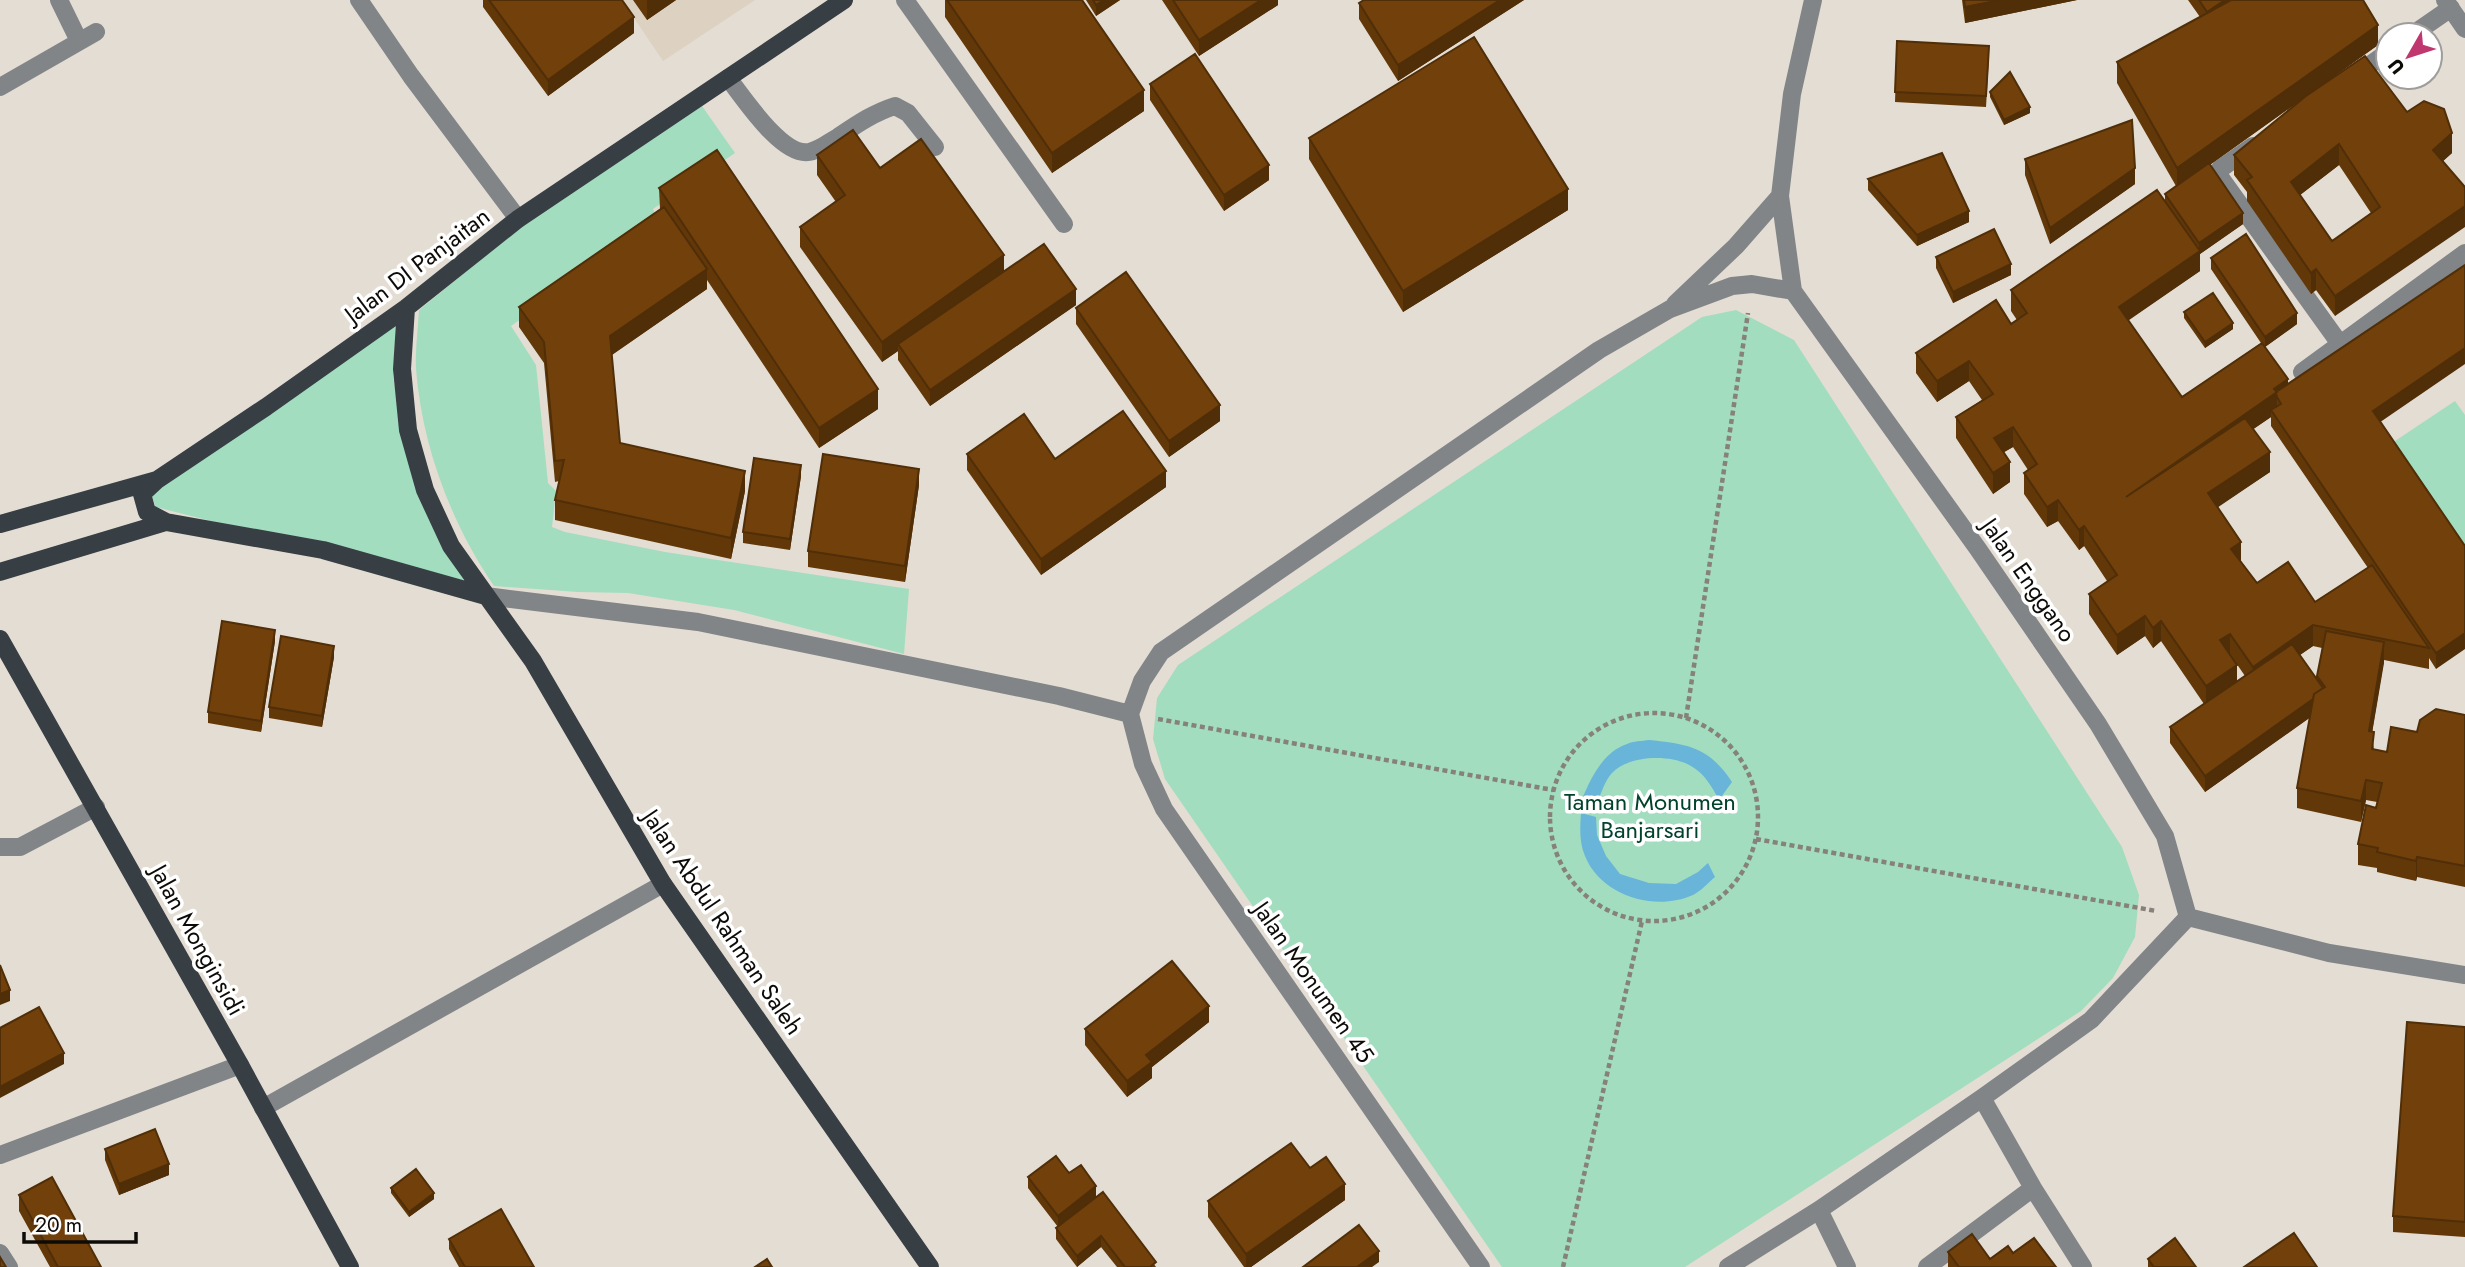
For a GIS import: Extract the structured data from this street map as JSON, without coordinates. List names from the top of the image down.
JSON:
{
  "streets": {
    "main road": ["Jalan DI Panjaitan", "Jalan Abdul Rahman Saleh", "Jalan Monginsidi"],
    "street": ["Jalan Enggano", "Jalan Monumen 45"]
  },
  "crossings": [
    ["Jalan DI Panjaitan", "Jalan Abdul Rahman Saleh"]
  ],
  "parks": ["Taman Monumen Banjarsari"],
  "scale_bar": "20 m",
  "north": "bottom left"
}
